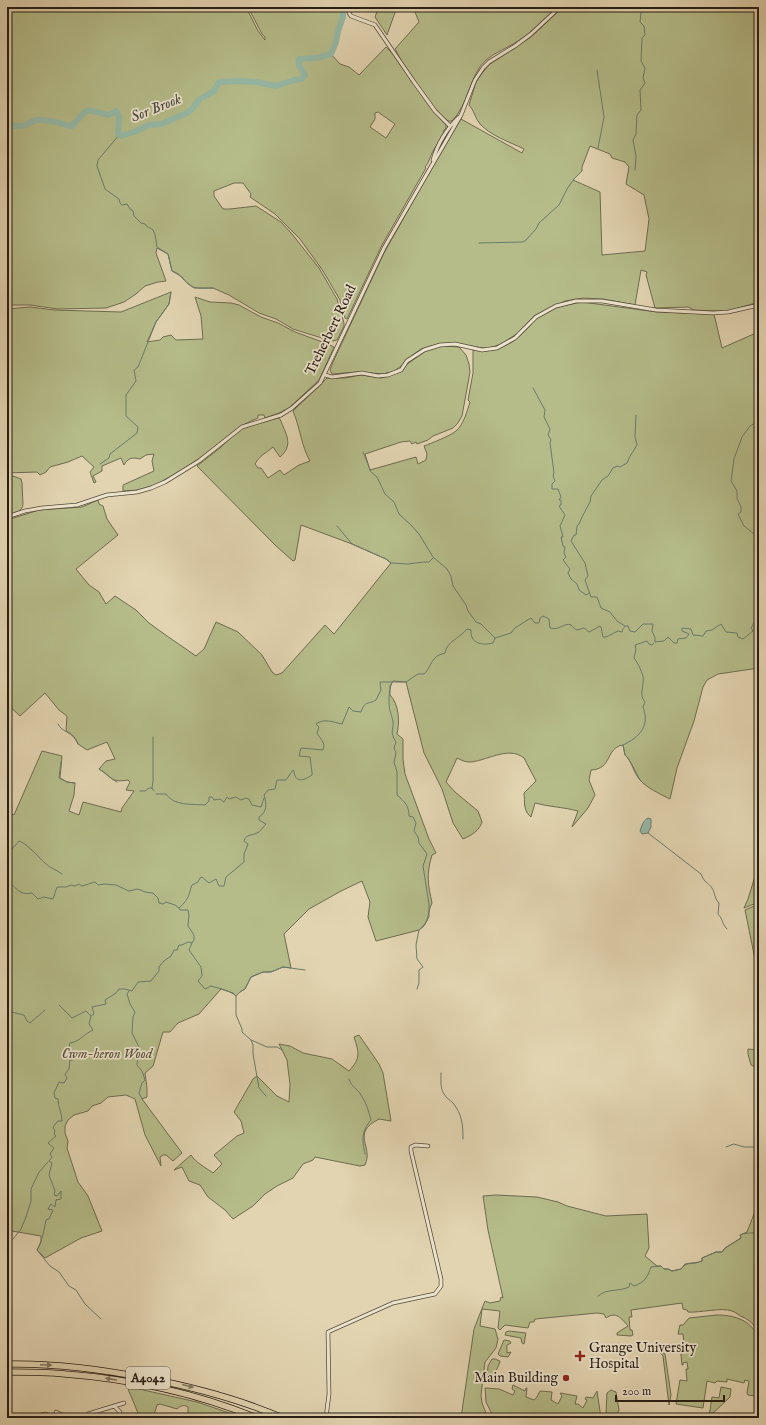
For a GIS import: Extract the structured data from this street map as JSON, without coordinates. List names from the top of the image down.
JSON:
{
  "streets": {
    "highway": ["A4042"],
    "street": ["Treherbert Road"]
  },
  "water": ["Sor Brook"],
  "parks": ["Cwm-heron Wood"],
  "places": {
    "health": ["Grange University Hospital"],
    "other": ["Main Building"]
  },
  "scale_bar": "200 m"
}
